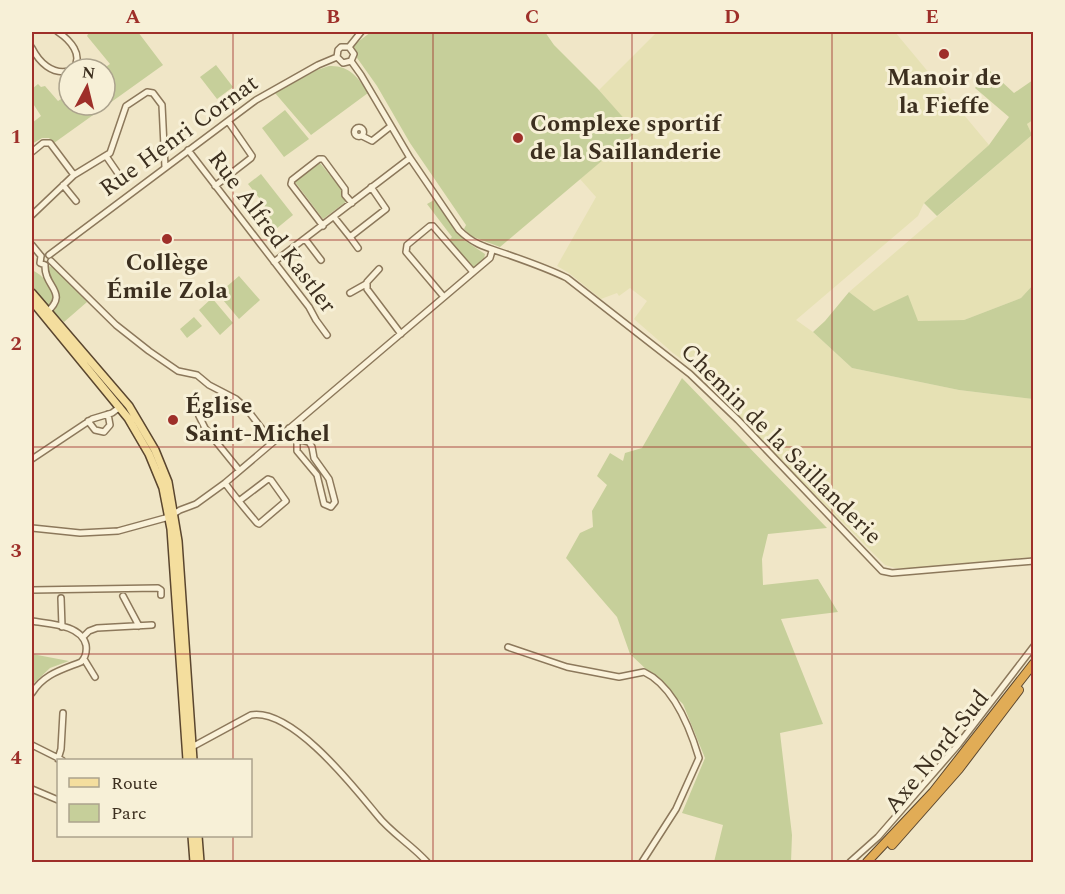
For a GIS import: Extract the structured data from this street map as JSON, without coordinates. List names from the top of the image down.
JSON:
{
  "streets": {
    "highway": ["Axe Nord-Sud"],
    "street": ["Rue Henri Cornat", "Rue Alfred Kastler", "Chemin de la Saillanderie"]
  },
  "crossings": [
    ["Rue Henri Cornat", "Rue Alfred Kastler"]
  ],
  "places": [
    "Manoir de la Fieffe",
    "Complexe sportif de la Saillanderie",
    "Collège Émile Zola",
    "Église Saint-Michel"
  ],
  "legend": ["Route", "Parc"],
  "north": "top",
  "grid": {
    "columns": [
      "A",
      "B",
      "C",
      "D",
      "E"
    ],
    "rows": [
      "1",
      "2",
      "3",
      "4"
    ]
  }
}
